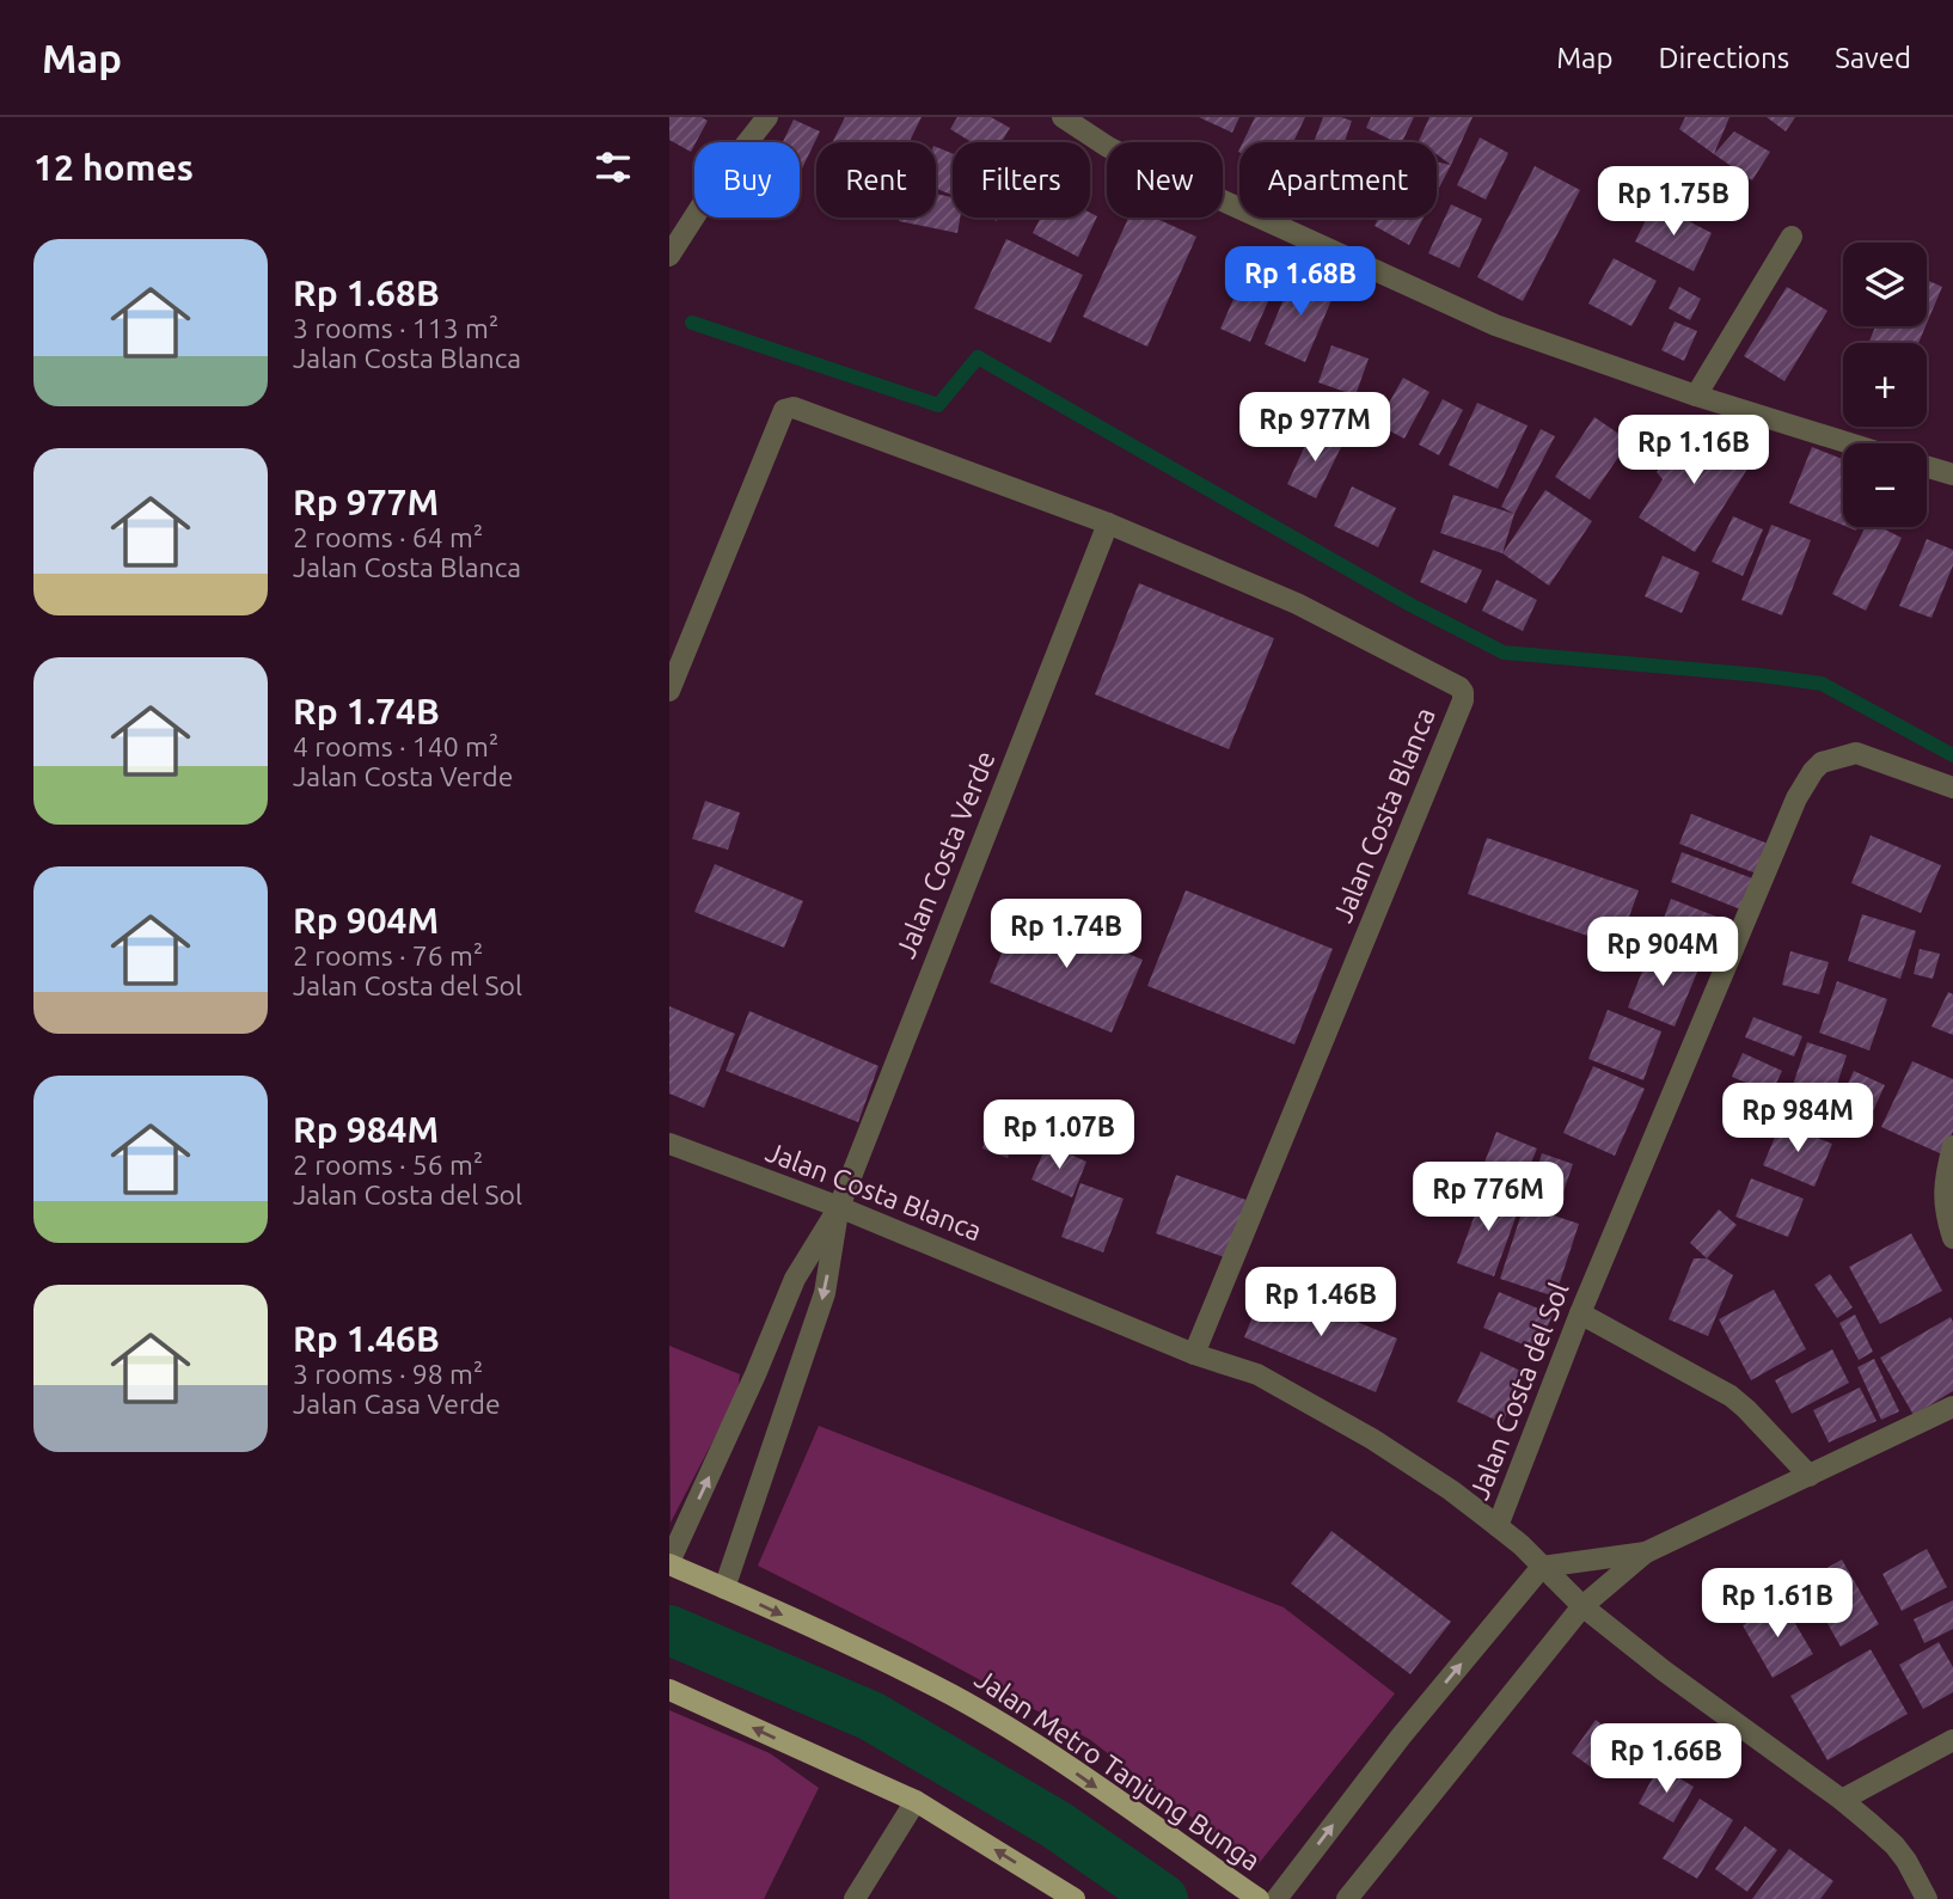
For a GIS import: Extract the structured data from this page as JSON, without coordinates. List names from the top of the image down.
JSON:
{
  "streets": {
    "main road": ["Jalan Metro Tanjung Bunga"],
    "street": ["Jalan Costa Blanca", "Jalan Costa Verde", "Jalan Costa del Sol"]
  },
  "crossings": [
    ["Jalan Costa Blanca", "Jalan Costa Verde"]
  ],
  "page": {
    "header": "Map",
    "nav": ["Map", "Directions", "Saved"],
    "heading": "12 homes",
    "chip": [
      "Buy",
      "Rent",
      "Filters",
      "New",
      "Apartment"
    ],
    "price": [
      "Rp 1.75B",
      "Rp 1.68B",
      "Rp 977M",
      "Rp 1.16B",
      "Rp 1.74B",
      "Rp 904M",
      "Rp 984M",
      "Rp 1.07B",
      "Rp 776M",
      "Rp 1.46B",
      "Rp 1.61B",
      "Rp 1.66B"
    ],
    "list": [
      {
        "name": "Rp 1.68B",
        "note": "3 rooms · 113 m² · Jalan Costa Blanca"
      },
      {
        "name": "Rp 977M",
        "note": "2 rooms · 64 m² · Jalan Costa Blanca"
      },
      {
        "name": "Rp 1.74B",
        "note": "4 rooms · 140 m² · Jalan Costa Verde"
      },
      {
        "name": "Rp 904M",
        "note": "2 rooms · 76 m² · Jalan Costa del Sol"
      },
      {
        "name": "Rp 984M",
        "note": "2 rooms · 56 m² · Jalan Costa del Sol"
      },
      {
        "name": "Rp 1.46B",
        "note": "3 rooms · 98 m² · Jalan Casa Verde"
      }
    ],
    "map_buttons": ["+", "−"]
  }
}
